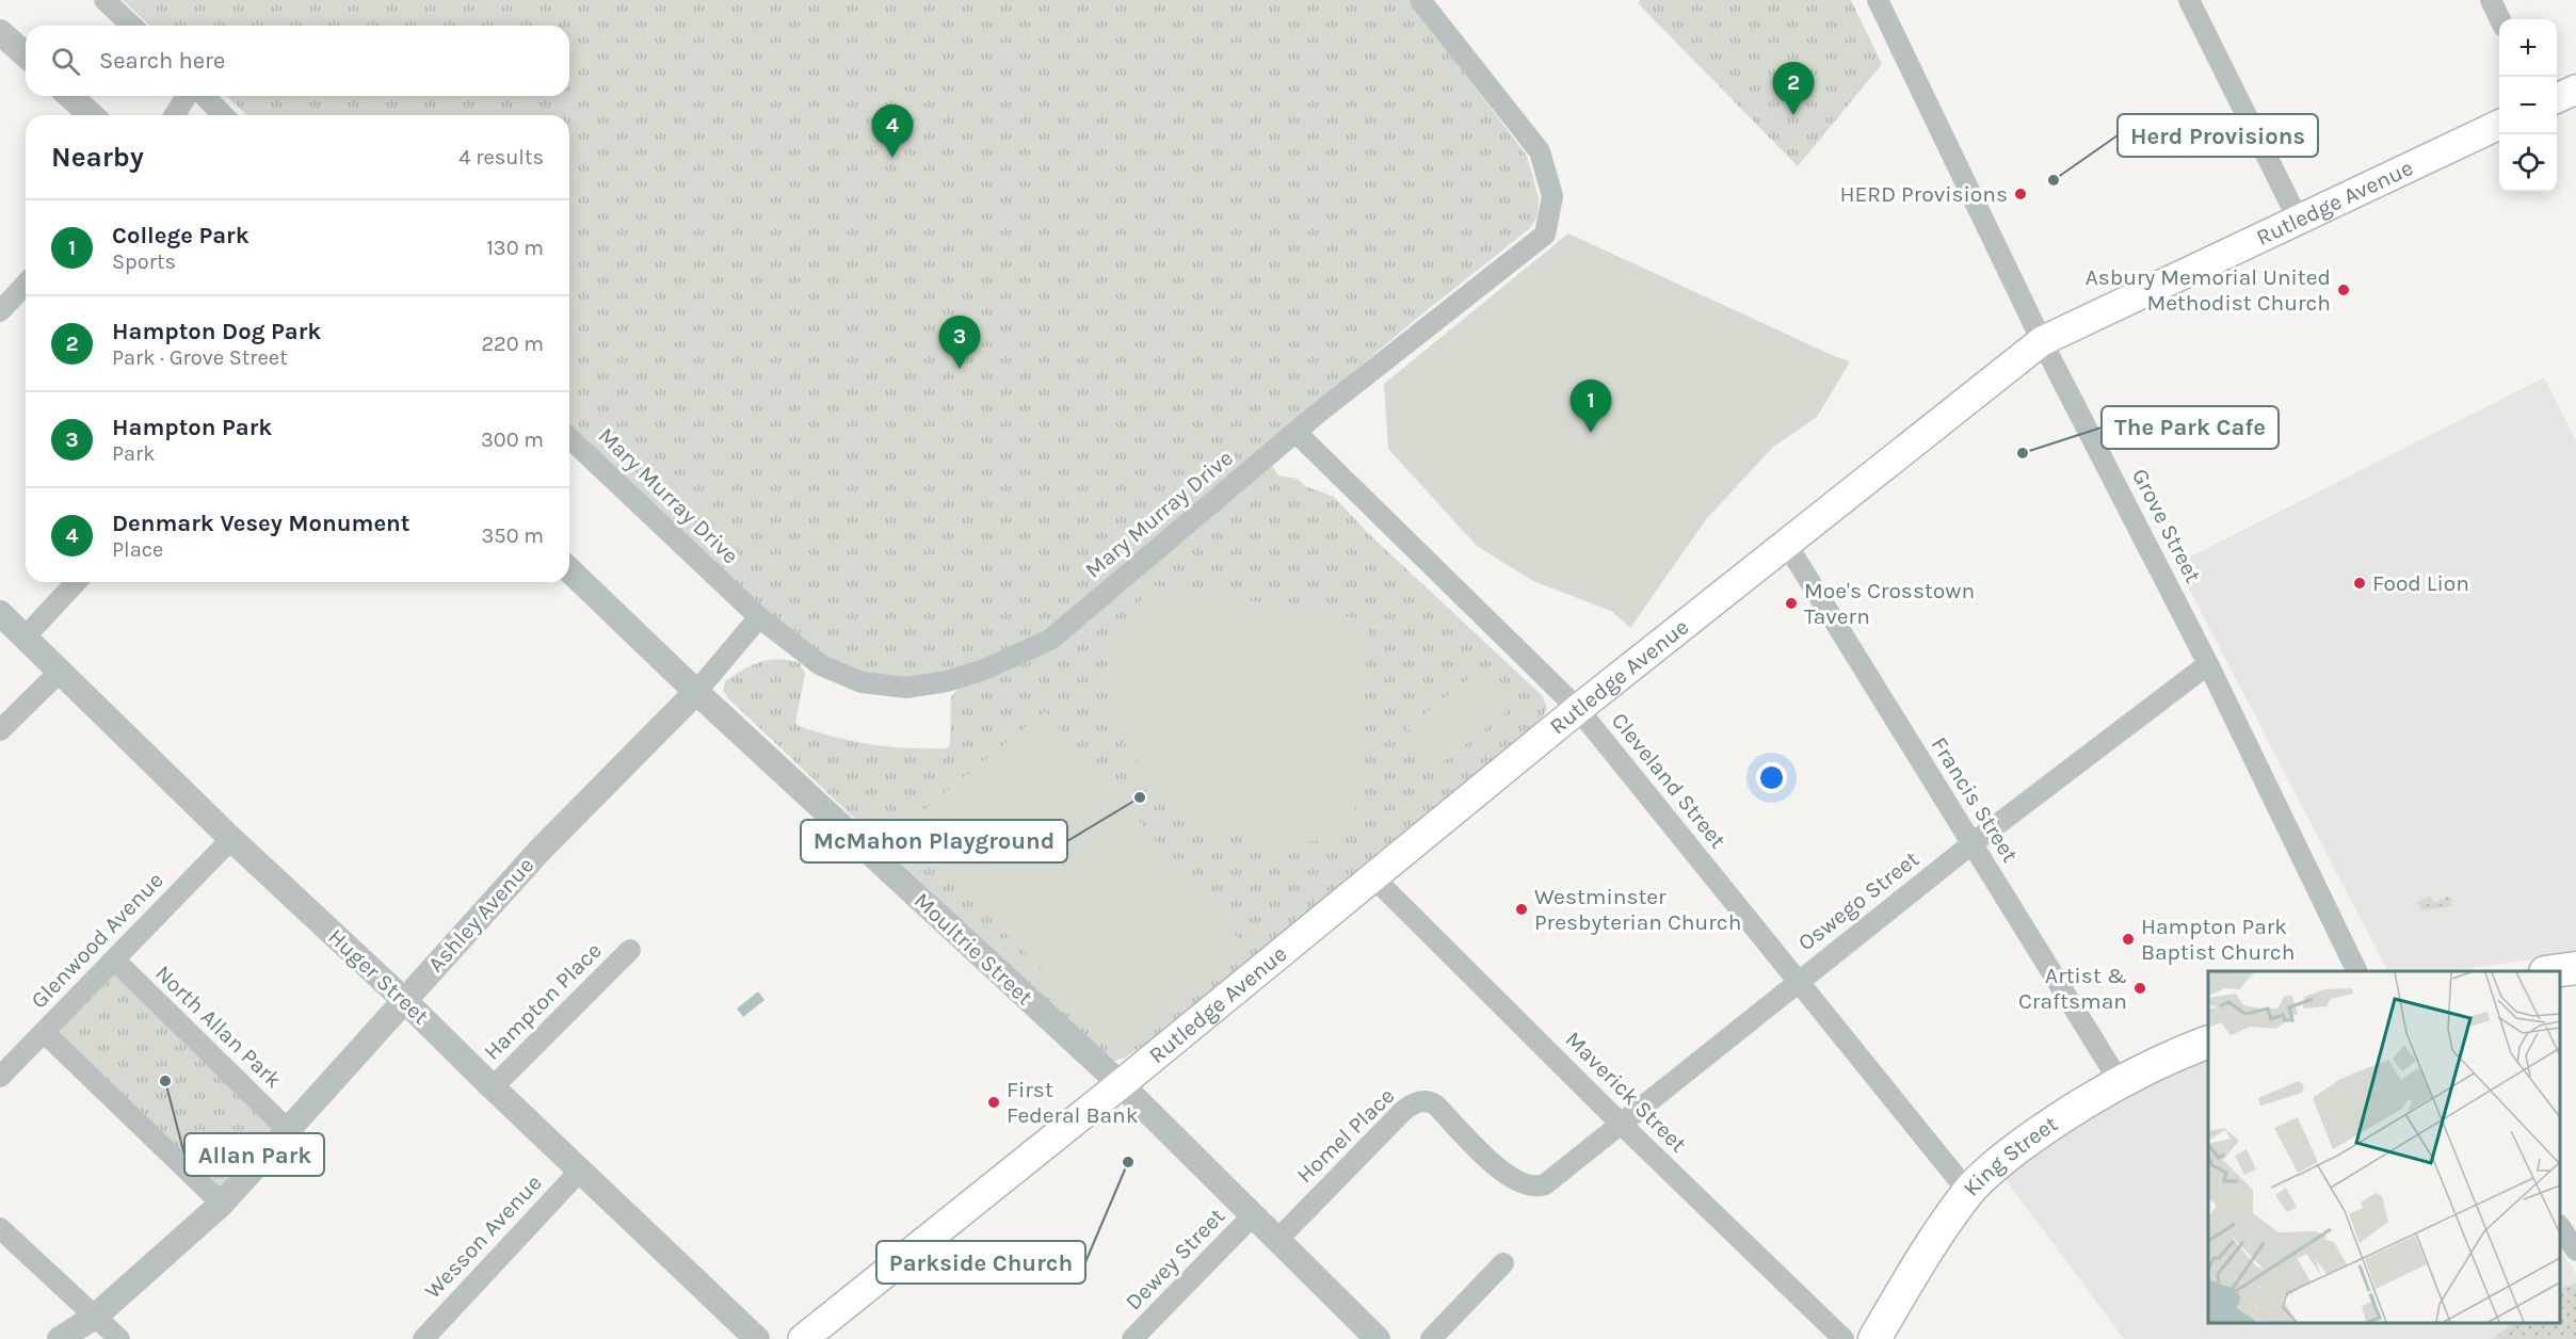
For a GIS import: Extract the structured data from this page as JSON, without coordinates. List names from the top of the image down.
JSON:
{
  "streets": {
    "main road": ["Rutledge Avenue", "King Street"],
    "street": [
      "Mary Murray Drive",
      "Grove Street",
      "Cleveland Street",
      "Francis Street",
      "Oswego Street",
      "Ashley Avenue",
      "Glenwood Avenue",
      "Moultrie Street",
      "Huger Street",
      "Hampton Place",
      "North Allan Park",
      "Maverick Street",
      "Homel Place",
      "Wesson Avenue",
      "Dewey Street"
    ]
  },
  "crossings": [
    ["Rutledge Avenue", "Grove Street"],
    ["Rutledge Avenue", "Cleveland Street"],
    ["Rutledge Avenue", "Francis Street"],
    ["Rutledge Avenue", "Moultrie Street"],
    ["Rutledge Avenue", "Maverick Street"],
    ["Mary Murray Drive", "Cleveland Street"],
    ["Mary Murray Drive", "Ashley Avenue"],
    ["Grove Street", "Oswego Street"],
    ["Cleveland Street", "Oswego Street"],
    ["Cleveland Street", "King Street"],
    ["Francis Street", "Oswego Street"],
    ["Francis Street", "King Street"],
    ["Oswego Street", "Maverick Street"],
    ["Oswego Street", "Homel Place"],
    ["Ashley Avenue", "Moultrie Street"],
    ["Ashley Avenue", "Huger Street"],
    ["Ashley Avenue", "North Allan Park"],
    ["Glenwood Avenue", "Huger Street"],
    ["Glenwood Avenue", "North Allan Park"],
    ["Moultrie Street", "Homel Place"],
    ["Moultrie Street", "Dewey Street"],
    ["Huger Street", "Hampton Place"],
    ["Huger Street", "Wesson Avenue"]
  ],
  "places": [
    "Herd Provisions",
    "HERD Provisions",
    "Asbury Memorial United Methodist Church",
    "The Park Cafe",
    "Food Lion",
    "Moe's Crosstown Tavern",
    "McMahon Playground",
    "Westminster Presbyterian Church",
    "Hampton Park Baptist Church",
    "Artist & Craftsman",
    "Allan Park",
    "First Federal Bank",
    "Parkside Church"
  ],
  "page": {
    "map_buttons": ["+", "−"],
    "search": "Search here",
    "pins": [
      "2",
      "4",
      "3",
      "1"
    ],
    "heading": ["Nearby", "4 results"],
    "list": [
      {
        "mark": "1",
        "name": "College Park",
        "note": "Sports",
        "value": "130 m"
      },
      {
        "mark": "2",
        "name": "Hampton Dog Park",
        "note": "Park · Grove Street",
        "value": "220 m"
      },
      {
        "mark": "3",
        "name": "Hampton Park",
        "note": "Park",
        "value": "300 m"
      },
      {
        "mark": "4",
        "name": "Denmark Vesey Monument",
        "note": "Place",
        "value": "350 m"
      }
    ]
  }
}
